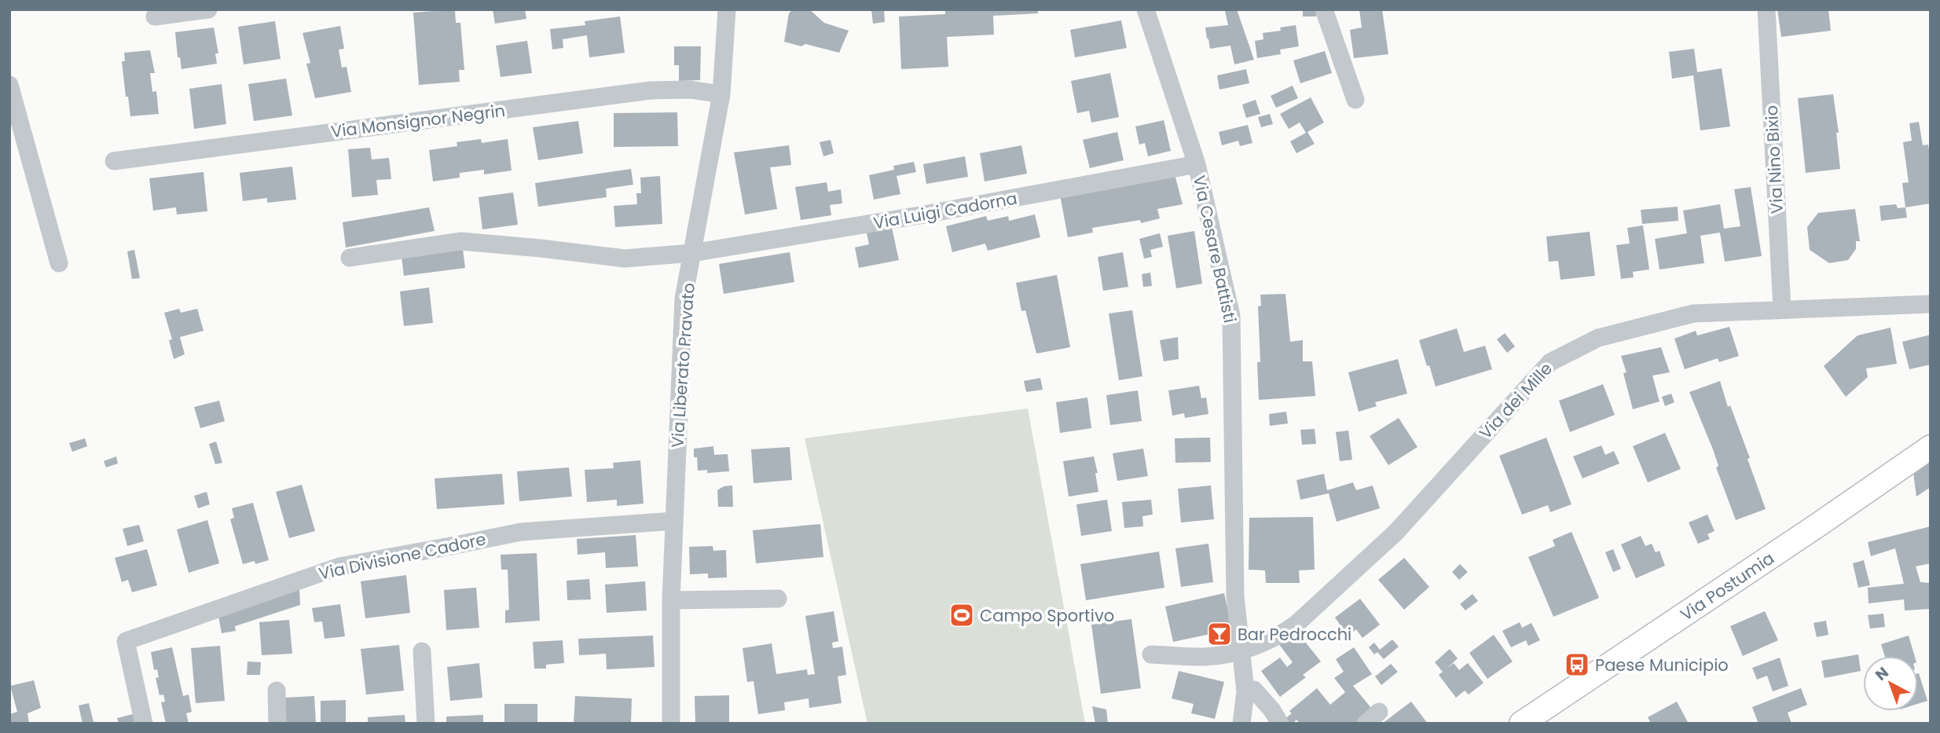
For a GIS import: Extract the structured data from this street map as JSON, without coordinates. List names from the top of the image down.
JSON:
{
  "streets": {
    "main road": ["Via Postumia"],
    "street": [
      "Via Monsignor Negrin",
      "Via Nino Bixio",
      "Via Luigi Cadorna",
      "Via Cesare Battisti",
      "Via Liberato Pravato",
      "Via dei Mille",
      "Via Divisione Cadore"
    ]
  },
  "crossings": [
    ["Via Monsignor Negrin", "Via Liberato Pravato"],
    ["Via Nino Bixio", "Via dei Mille"],
    ["Via Luigi Cadorna", "Via Cesare Battisti"],
    ["Via Luigi Cadorna", "Via Liberato Pravato"],
    ["Via Cesare Battisti", "Via dei Mille"],
    ["Via Liberato Pravato", "Via Divisione Cadore"]
  ],
  "places": {
    "sports": ["Campo Sportivo"],
    "bar": ["Bar Pedrocchi"],
    "bus stop": ["Paese Municipio"]
  },
  "north": "top left"
}
